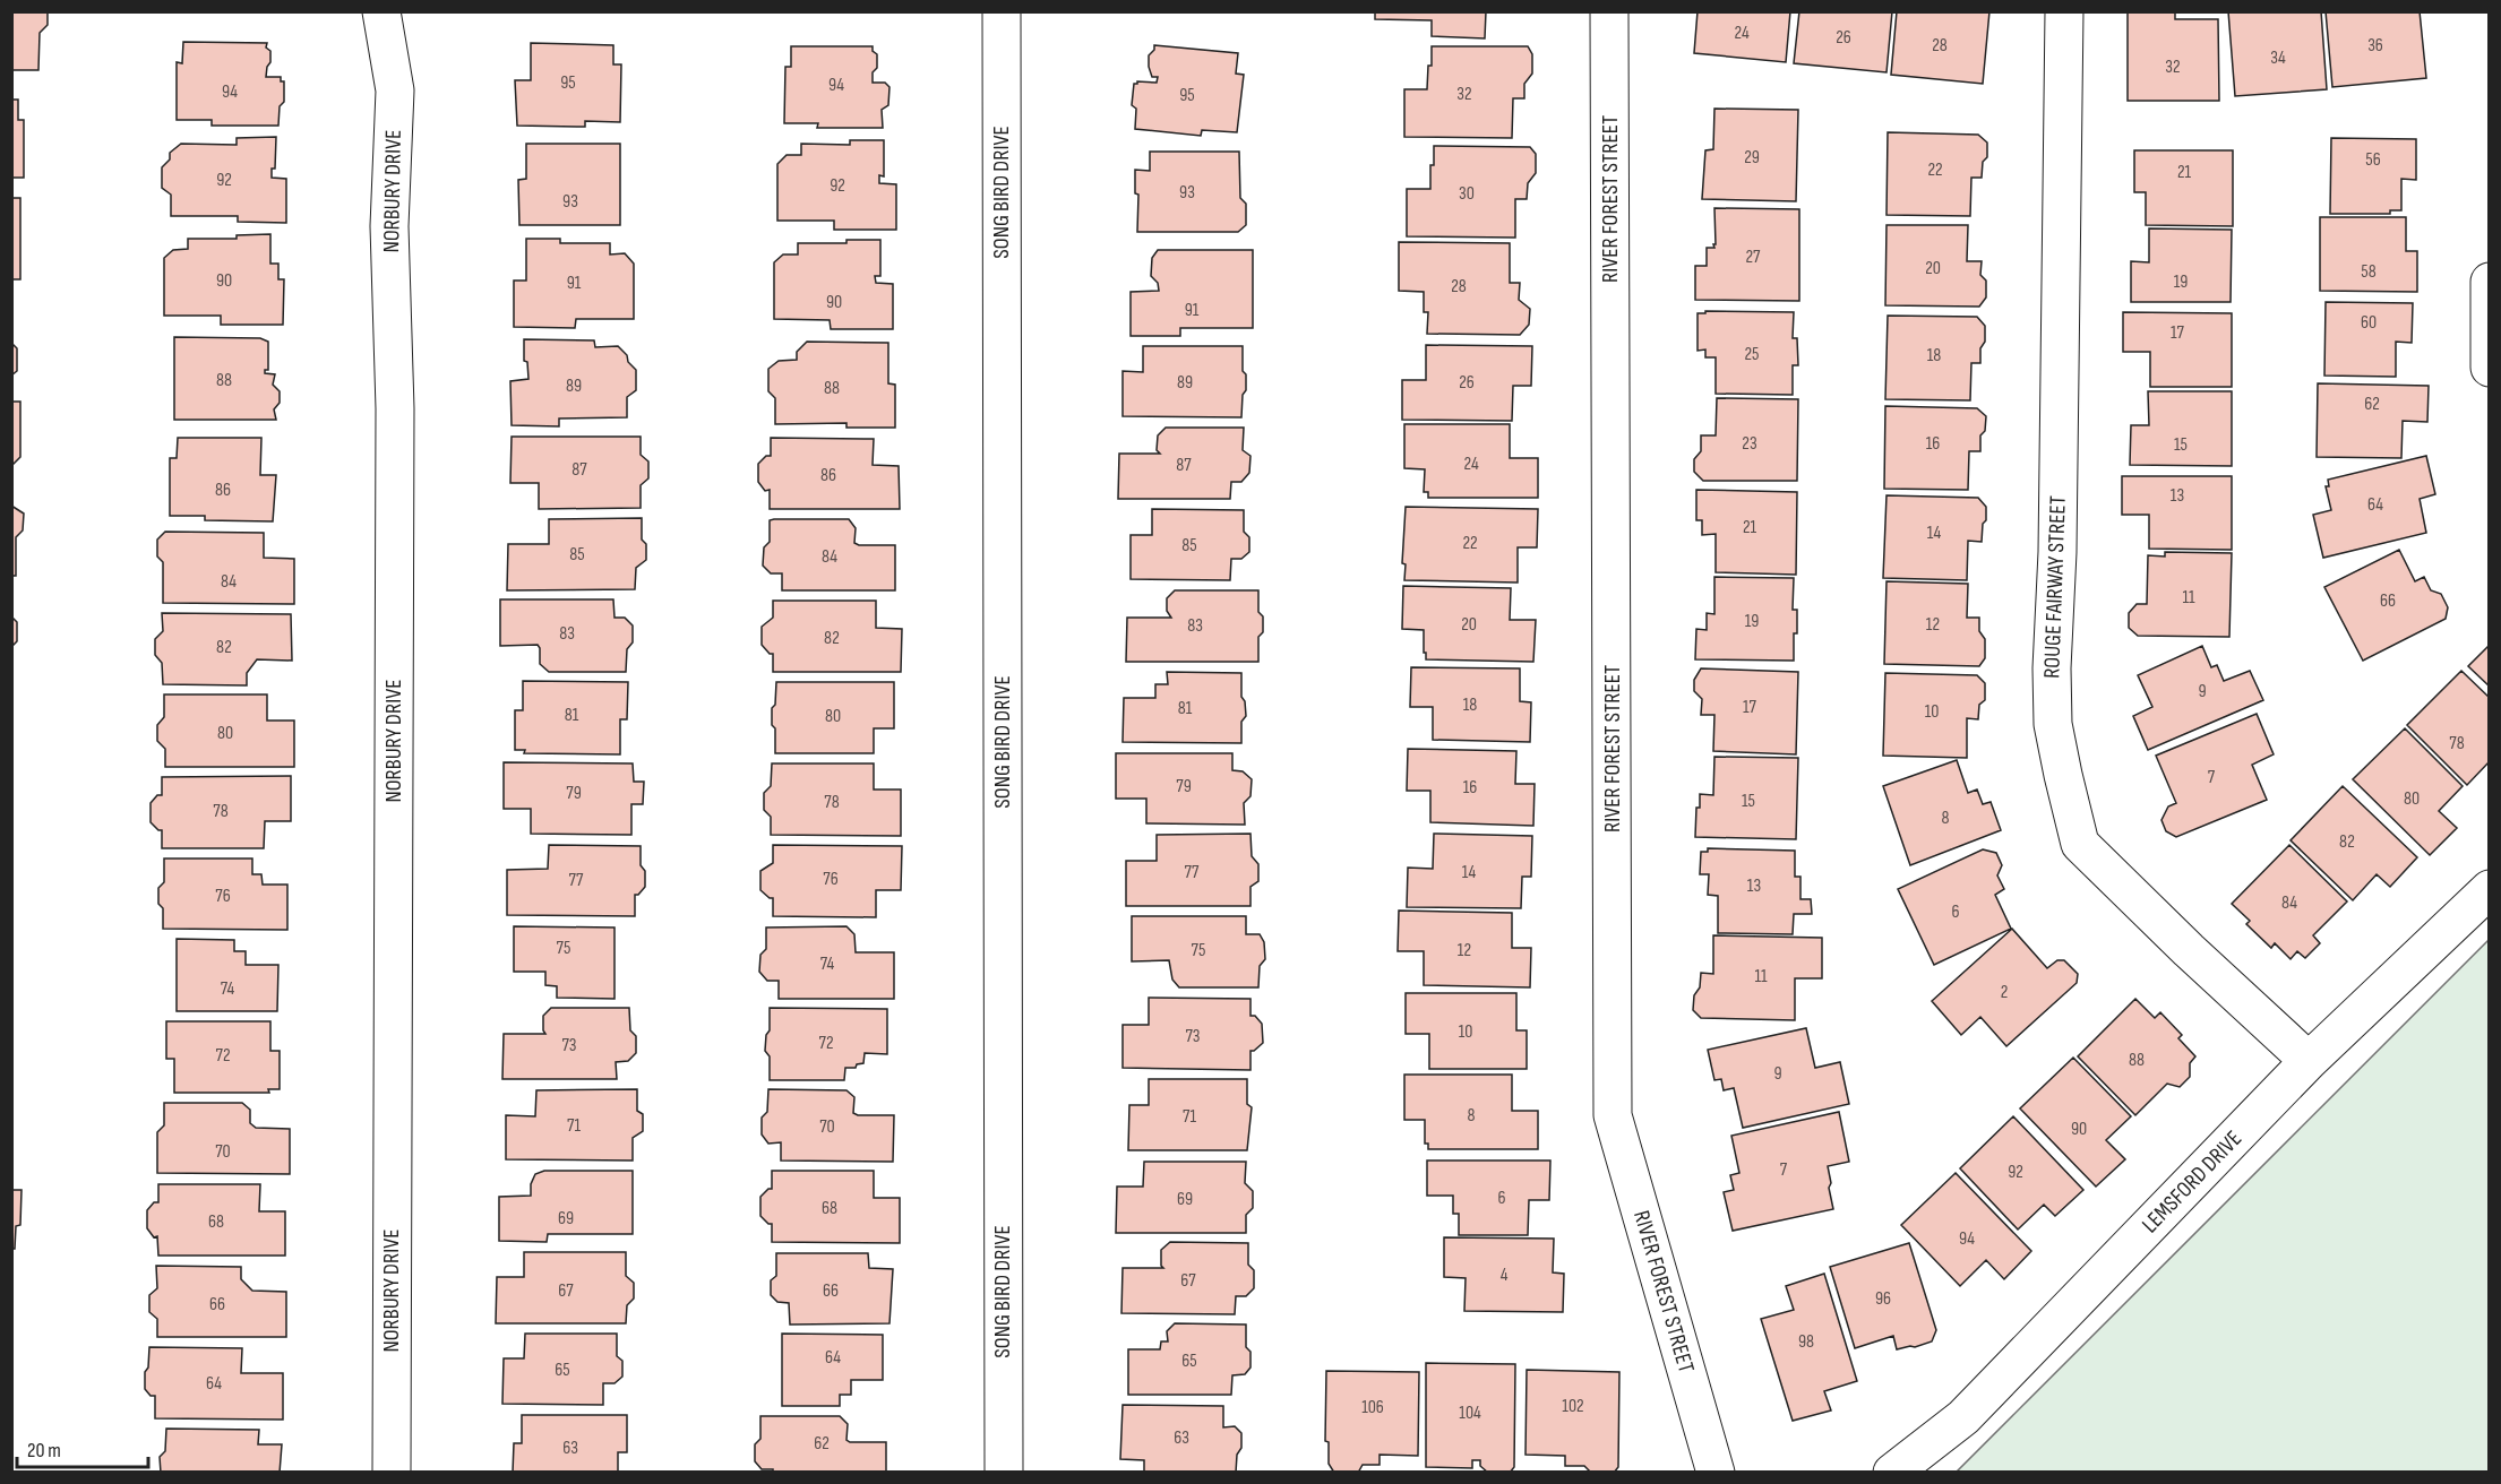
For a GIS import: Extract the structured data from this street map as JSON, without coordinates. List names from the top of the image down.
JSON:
{
  "streets": {
    "street": [
      "NORBURY DRIVE",
      "SONG BIRD DRIVE",
      "RIVER FOREST STREET",
      "ROUGE FAIRWAY STREET",
      "LEMSFORD DRIVE"
    ]
  },
  "crossings": [
    ["ROUGE FAIRWAY STREET", "LEMSFORD DRIVE"]
  ],
  "house_numbers": [
    "24",
    "26",
    "28",
    "36",
    "34",
    "32",
    "95",
    "94",
    "94",
    "32",
    "95",
    "29",
    "56",
    "22",
    "21",
    "92",
    "92",
    "93",
    "30",
    "93",
    "27",
    "20",
    "58",
    "90",
    "19",
    "91",
    "28",
    "90",
    "91",
    "60",
    "17",
    "25",
    "18",
    "88",
    "89",
    "26",
    "89",
    "88",
    "62",
    "23",
    "16",
    "15",
    "24",
    "87",
    "87",
    "86",
    "86",
    "13",
    "64",
    "21",
    "14",
    "22",
    "85",
    "85",
    "84",
    "84",
    "11",
    "66",
    "19",
    "20",
    "12",
    "83",
    "83",
    "82",
    "82",
    "9",
    "18",
    "17",
    "81",
    "10",
    "81",
    "80",
    "80",
    "78",
    "7",
    "79",
    "16",
    "79",
    "80",
    "15",
    "78",
    "78",
    "8",
    "82",
    "77",
    "14",
    "76",
    "77",
    "13",
    "76",
    "84",
    "6",
    "75",
    "75",
    "12",
    "74",
    "11",
    "74",
    "2",
    "10",
    "73",
    "72",
    "73",
    "72",
    "88",
    "9",
    "8",
    "71",
    "71",
    "70",
    "90",
    "70",
    "7",
    "92",
    "6",
    "69",
    "68",
    "69",
    "68",
    "94",
    "4",
    "67",
    "67",
    "66",
    "96",
    "66",
    "98",
    "64",
    "65",
    "65",
    "64",
    "102",
    "106",
    "104",
    "63",
    "62",
    "63"
  ],
  "scale_bar": "20 m"
}
